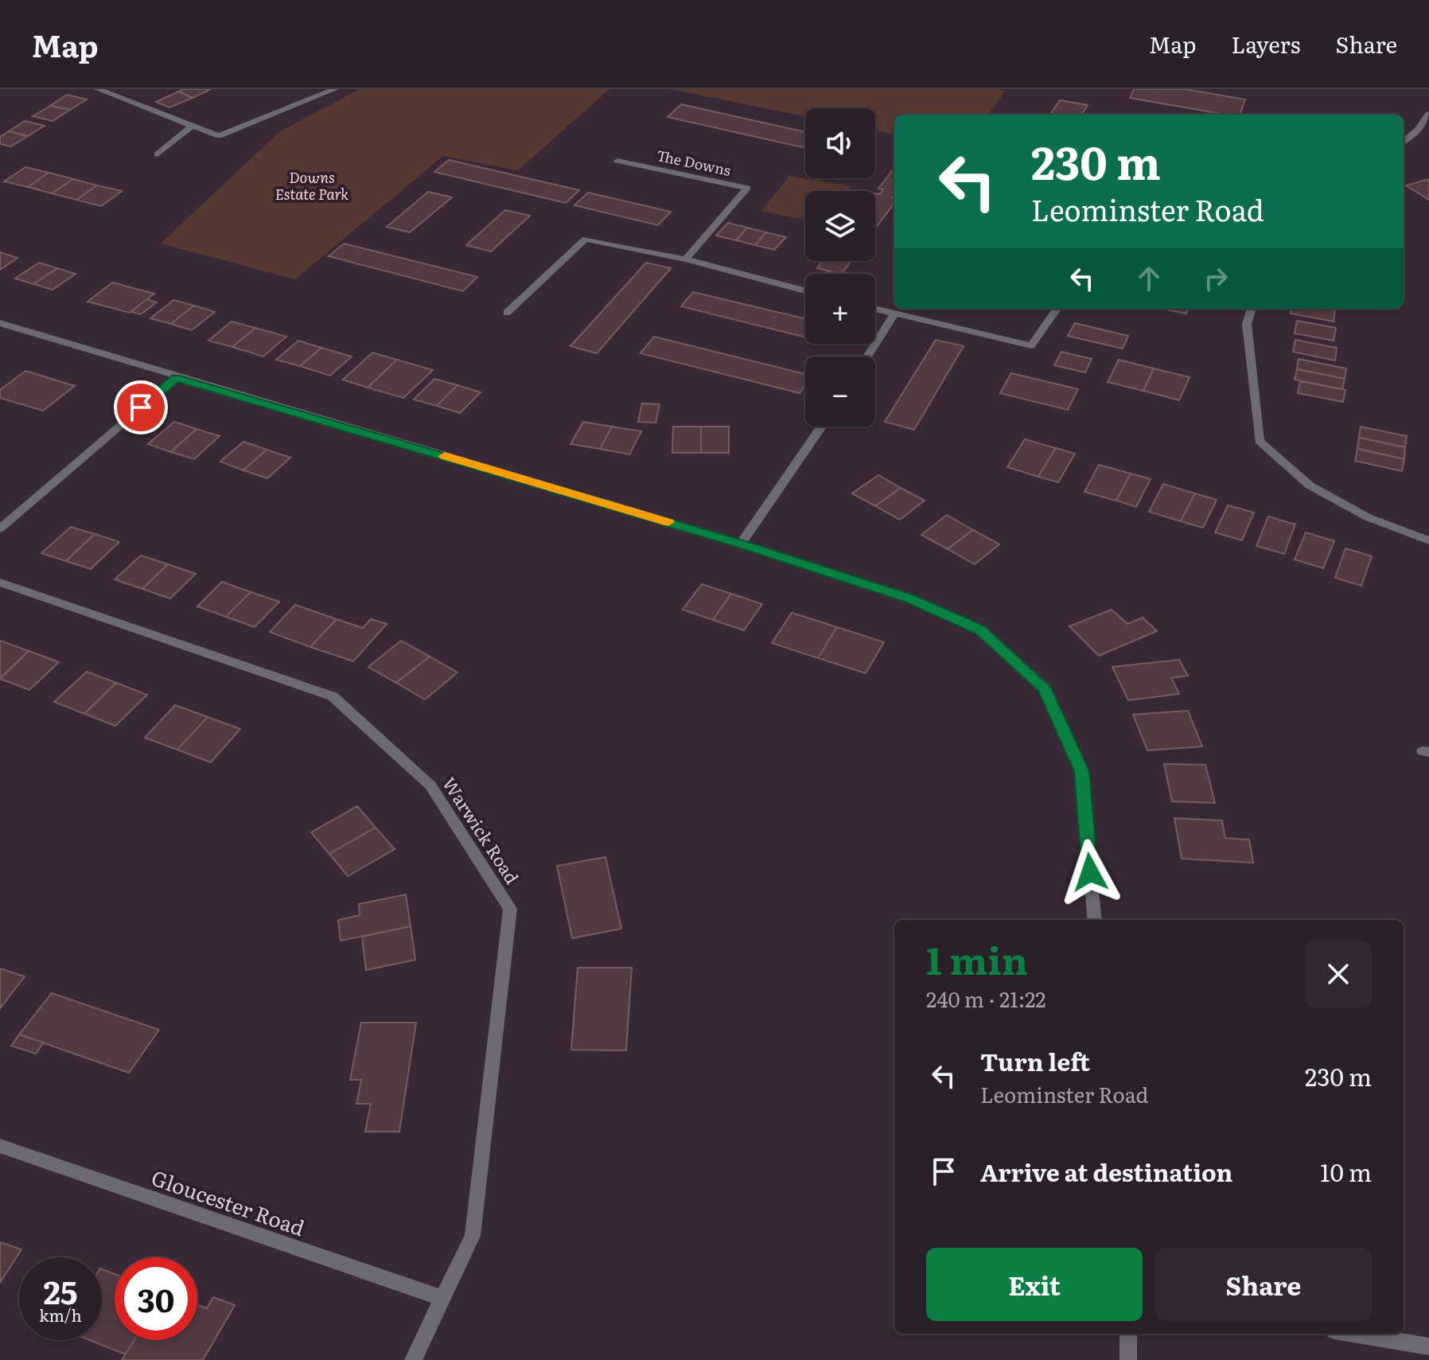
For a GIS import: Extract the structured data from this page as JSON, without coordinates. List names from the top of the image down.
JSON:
{
  "streets": {
    "street": ["The Downs", "Warwick Road", "Gloucester Road"]
  },
  "crossings": [
    ["Warwick Road", "Gloucester Road"]
  ],
  "parks": ["Downs Estate Park"],
  "page": {
    "header": "Map",
    "nav": ["Map", "Layers", "Share"],
    "map_buttons": ["+", "−"],
    "turn": ["230 m", "Leominster Road"],
    "heading": ["1 min", "240 m · 21:22"],
    "list": [
      {
        "name": "Turn left",
        "note": "Leominster Road",
        "value": "230 m"
      },
      {
        "name": "Arrive at destination",
        "value": "10 m"
      }
    ],
    "buttons": ["Exit", "Share"],
    "speed": "25 km/h",
    "limit": "30"
  }
}
